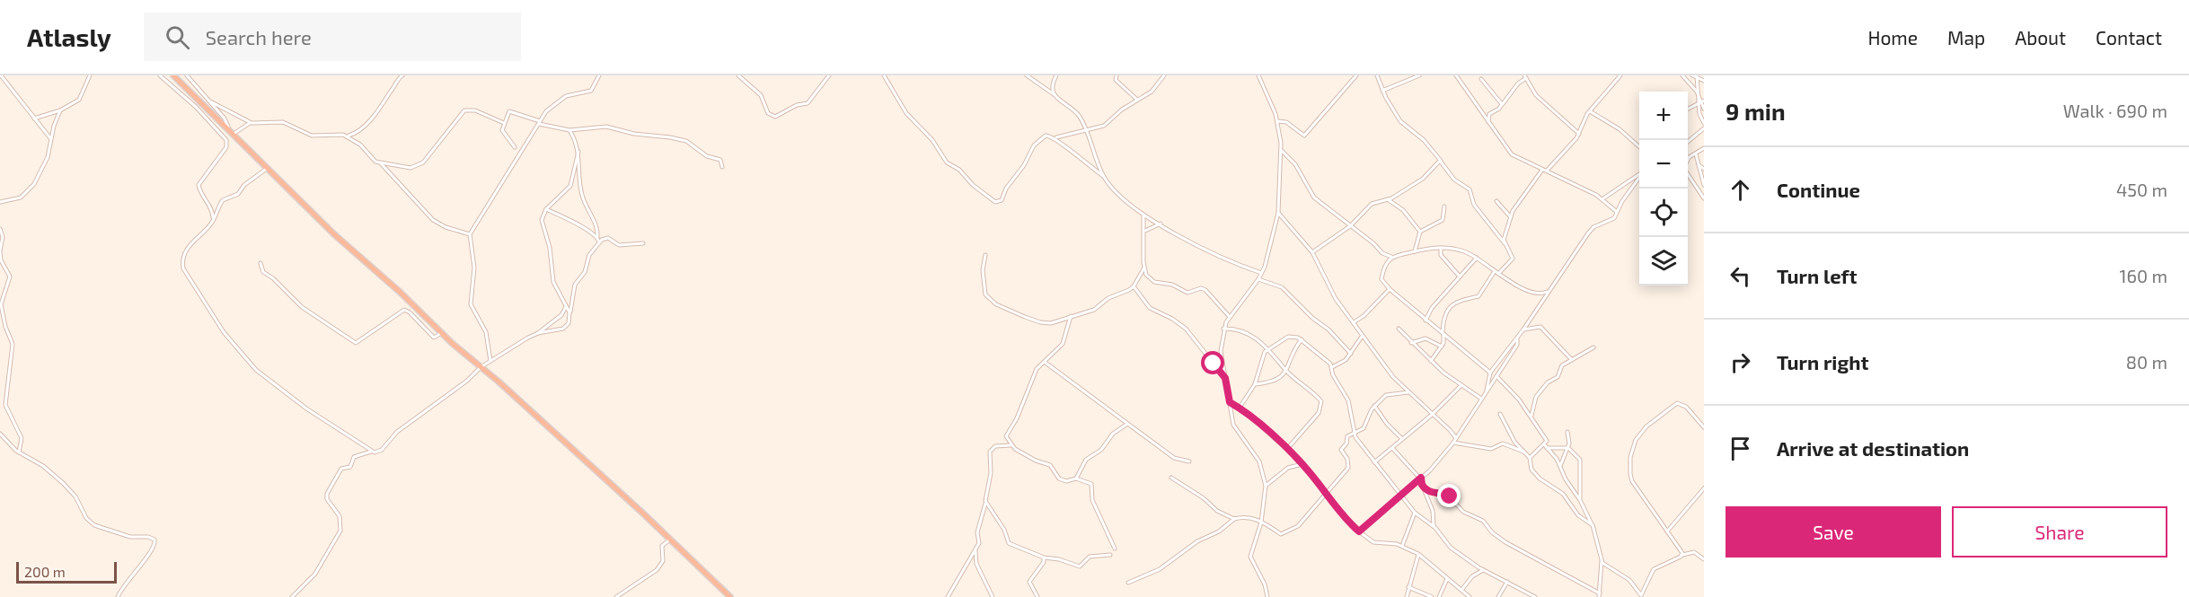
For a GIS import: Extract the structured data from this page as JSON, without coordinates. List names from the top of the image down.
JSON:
{
  "scale_bar": "200 m",
  "page": {
    "header": "Atlasly",
    "search": "Search here",
    "nav": [
      "Home",
      "Map",
      "About",
      "Contact"
    ],
    "heading": ["9 min", "Walk · 690 m"],
    "map_buttons": ["+", "−"],
    "list": [
      ["Continue", "450 m"],
      ["Turn left", "160 m"],
      ["Turn right", "80 m"],
      "Arrive at destination"
    ],
    "buttons": ["Save", "Share"],
    "scale": "200 m"
  }
}
